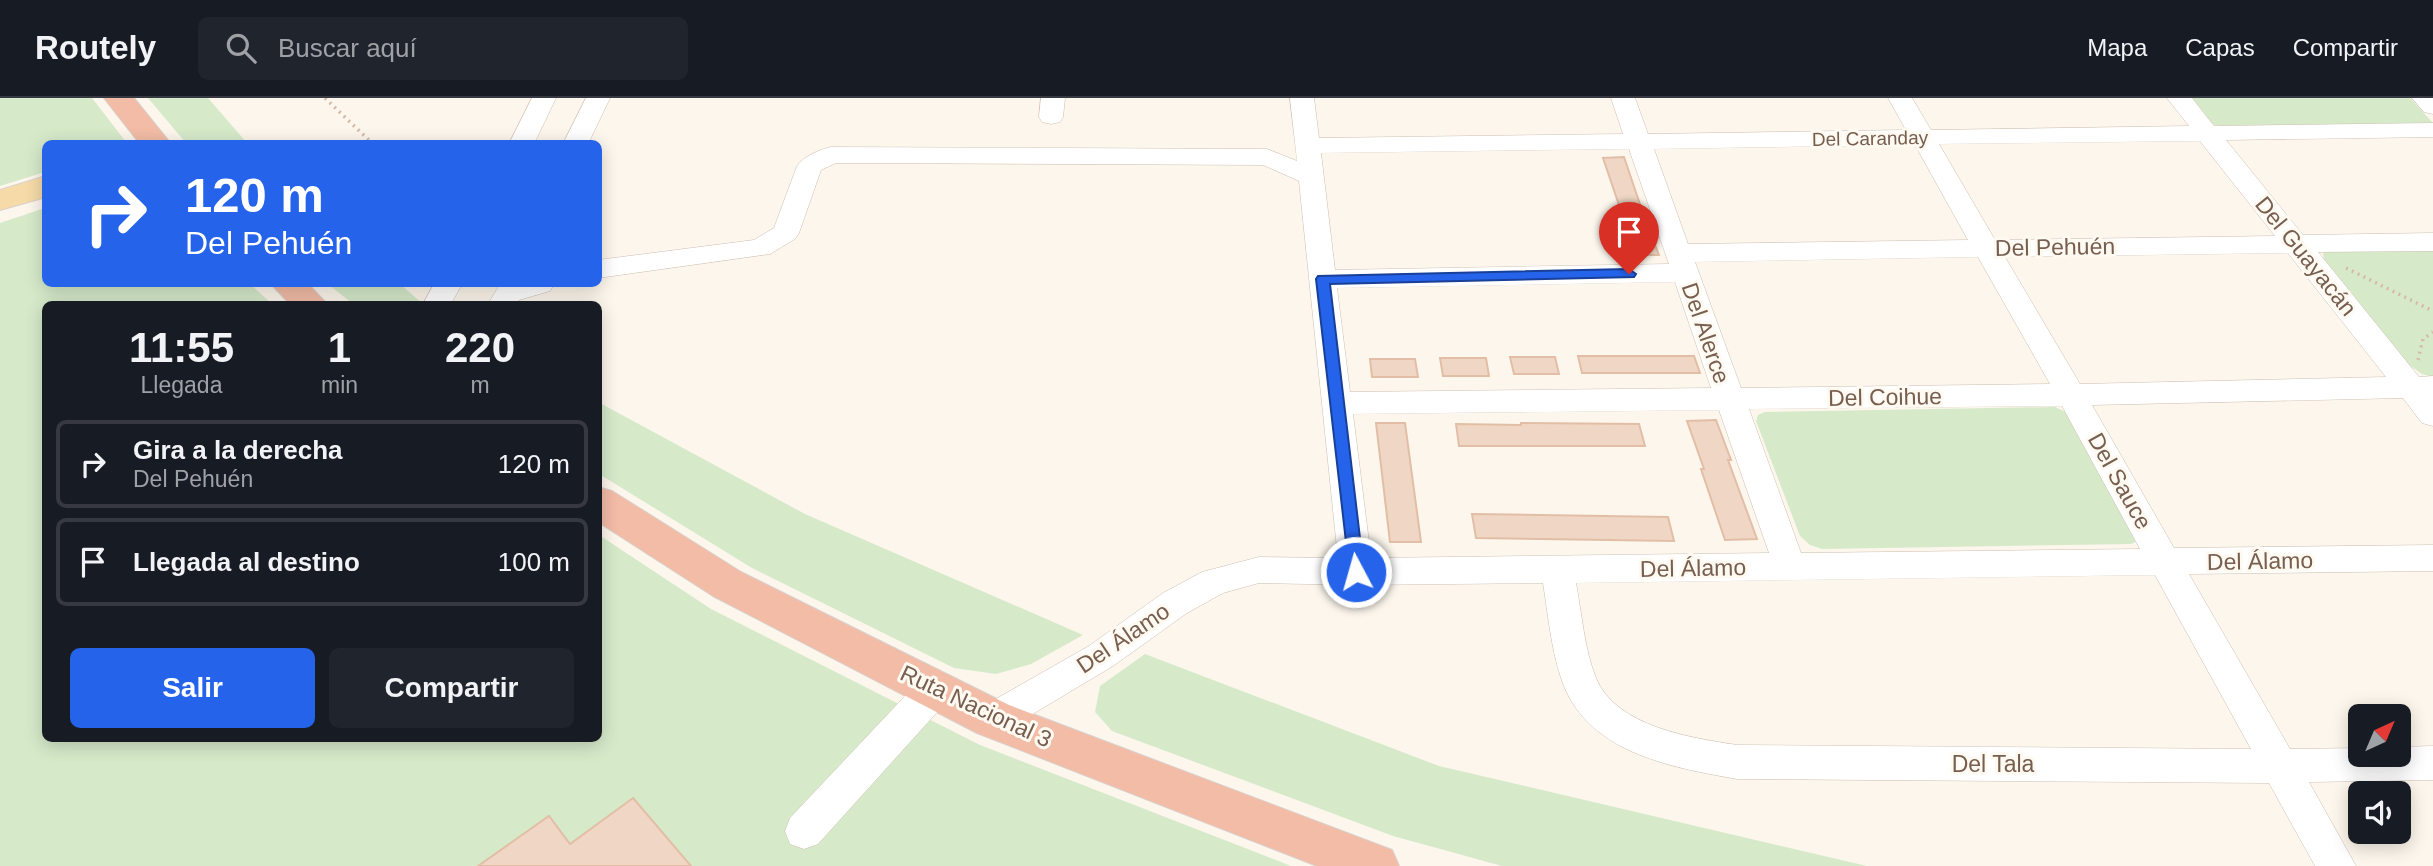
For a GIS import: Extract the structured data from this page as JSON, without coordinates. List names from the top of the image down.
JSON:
{
  "streets": {
    "highway": ["Ruta Nacional 3"],
    "street": [
      "Del Caranday",
      "Del Pehuén",
      "Del Guayacán",
      "Del Alerce",
      "Del Coihue",
      "Del Sauce",
      "Del Álamo",
      "Del Tala"
    ]
  },
  "crossings": [
    ["Del Caranday", "Del Guayacán"],
    ["Del Caranday", "Del Alerce"],
    ["Del Caranday", "Del Sauce"],
    ["Del Pehuén", "Del Guayacán"],
    ["Del Pehuén", "Del Alerce"],
    ["Del Pehuén", "Del Sauce"],
    ["Del Guayacán", "Del Coihue"],
    ["Del Alerce", "Del Coihue"],
    ["Del Alerce", "Del Álamo"],
    ["Del Coihue", "Del Sauce"],
    ["Del Sauce", "Del Álamo"],
    ["Del Sauce", "Del Tala"],
    ["Del Álamo", "Ruta Nacional 3"],
    ["Del Álamo", "Del Tala"]
  ],
  "north": "top right",
  "page": {
    "header": "Routely",
    "search": "Buscar aquí",
    "nav": ["Mapa", "Capas", "Compartir"],
    "turn": ["120 m", "Del Pehuén"],
    "eta": [
      "11:55",
      "Llegada",
      "1",
      "min",
      "220",
      "m"
    ],
    "list": [
      {
        "name": "Gira a la derecha",
        "note": "Del Pehuén",
        "value": "120 m"
      },
      {
        "name": "Llegada al destino",
        "value": "100 m"
      }
    ],
    "buttons": ["Salir", "Compartir"]
  }
}
